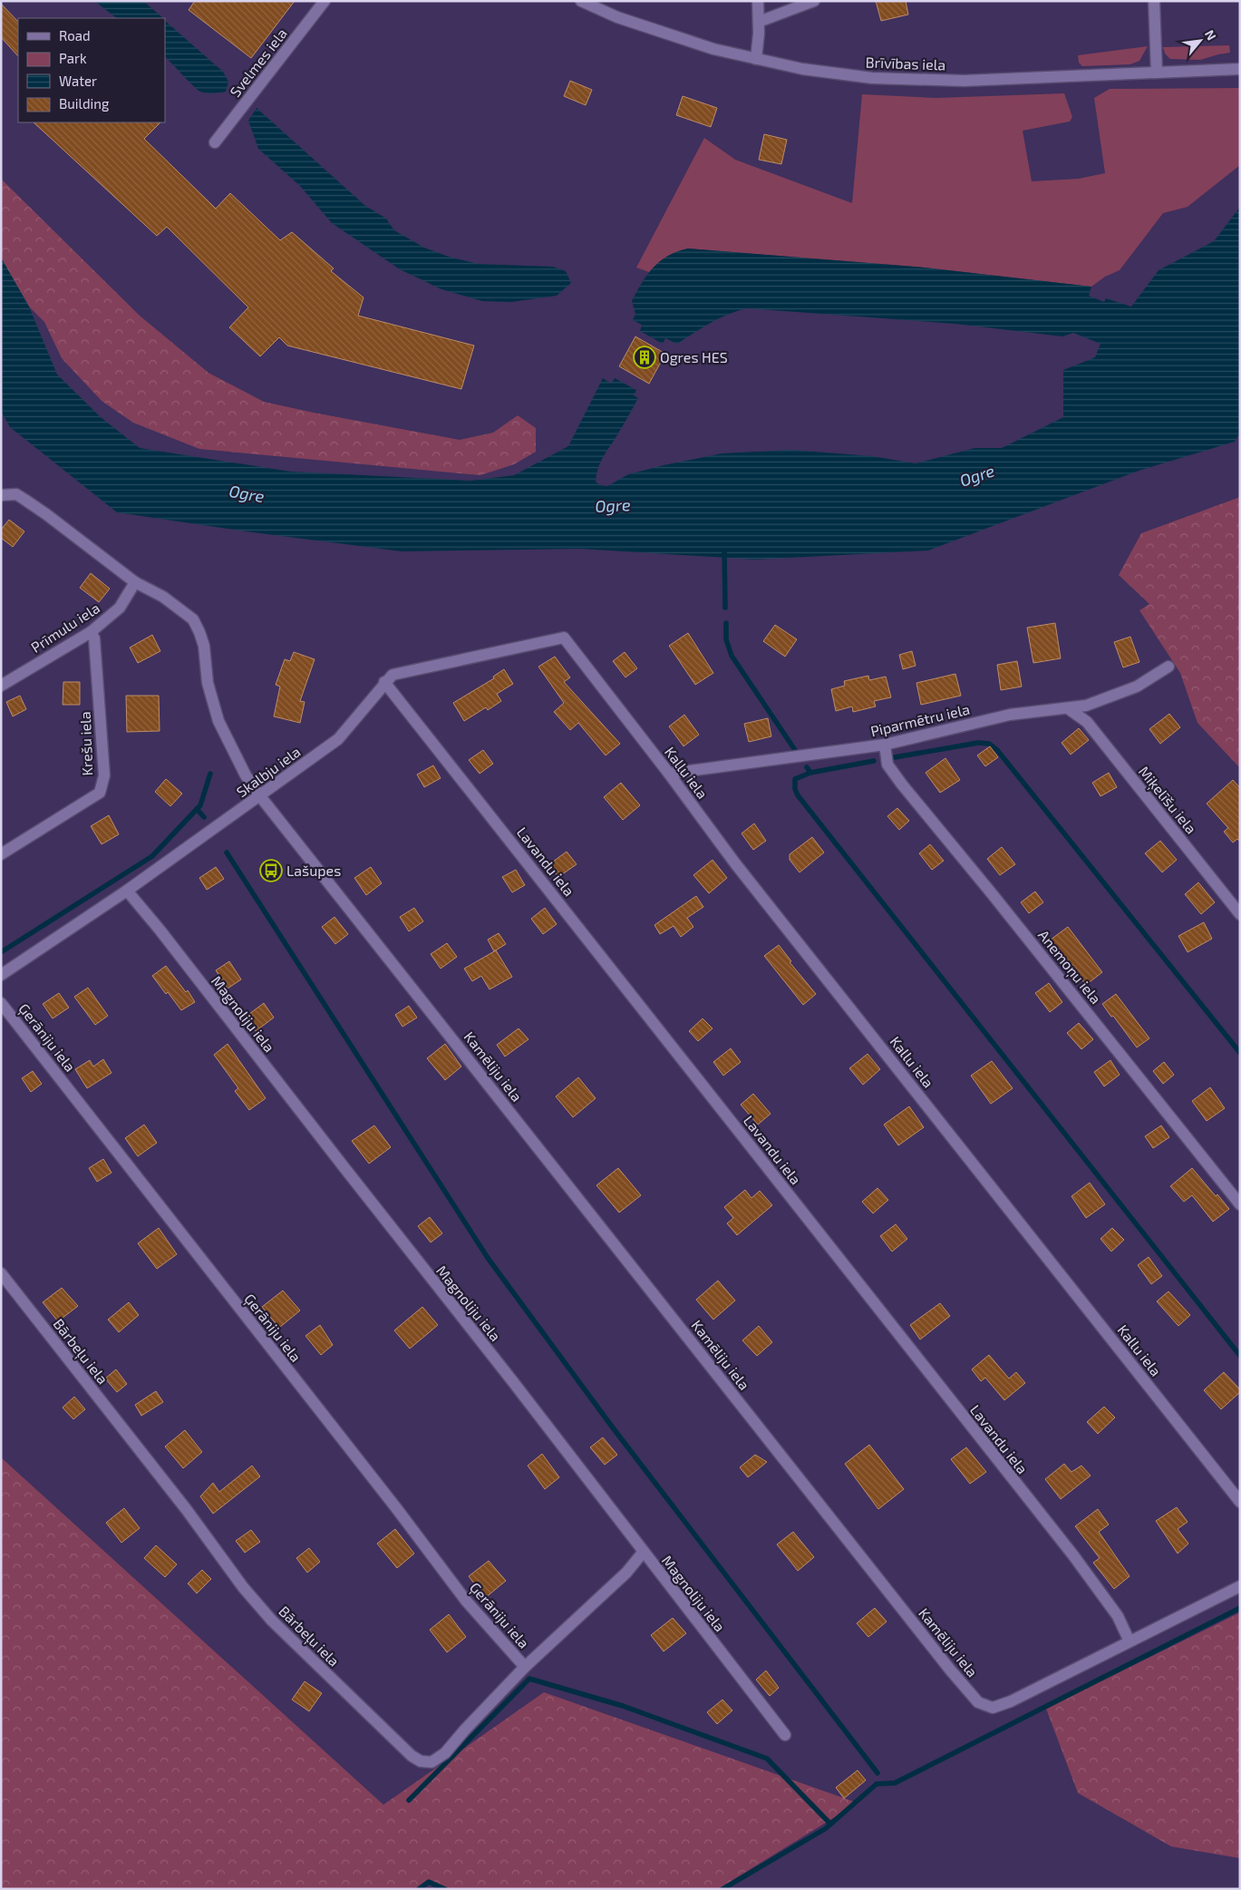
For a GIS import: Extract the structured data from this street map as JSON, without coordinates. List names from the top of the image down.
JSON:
{
  "streets": {
    "street": [
      "Svelmes iela",
      "Brīvības iela",
      "Prīmulu iela",
      "Piparmētru iela",
      "Krešu iela",
      "Skalbju iela",
      "Kallu iela",
      "Miķelīšu iela",
      "Lavandu iela",
      "Anemoņu iela",
      "Magnoliju iela",
      "Ģerāniju iela",
      "Kamēliju iela",
      "Bārbeļu iela"
    ]
  },
  "crossings": [
    ["Prīmulu iela", "Krešu iela"],
    ["Prīmulu iela", "Kamēliju iela"],
    ["Piparmētru iela", "Kallu iela"],
    ["Piparmētru iela", "Miķelīšu iela"],
    ["Piparmētru iela", "Anemoņu iela"],
    ["Skalbju iela", "Kallu iela"],
    ["Skalbju iela", "Lavandu iela"],
    ["Skalbju iela", "Magnoliju iela"],
    ["Skalbju iela", "Kamēliju iela"],
    ["Lavandu iela", "Kamēliju iela"],
    ["Magnoliju iela", "Bārbeļu iela"],
    ["Ģerāniju iela", "Bārbeļu iela"]
  ],
  "water": ["Ogre"],
  "places": {
    "building": ["Ogres HES"],
    "bus stop": ["Lašupes"]
  },
  "legend": [
    "Road",
    "Park",
    "Water",
    "Building"
  ],
  "north": "top right"
}
